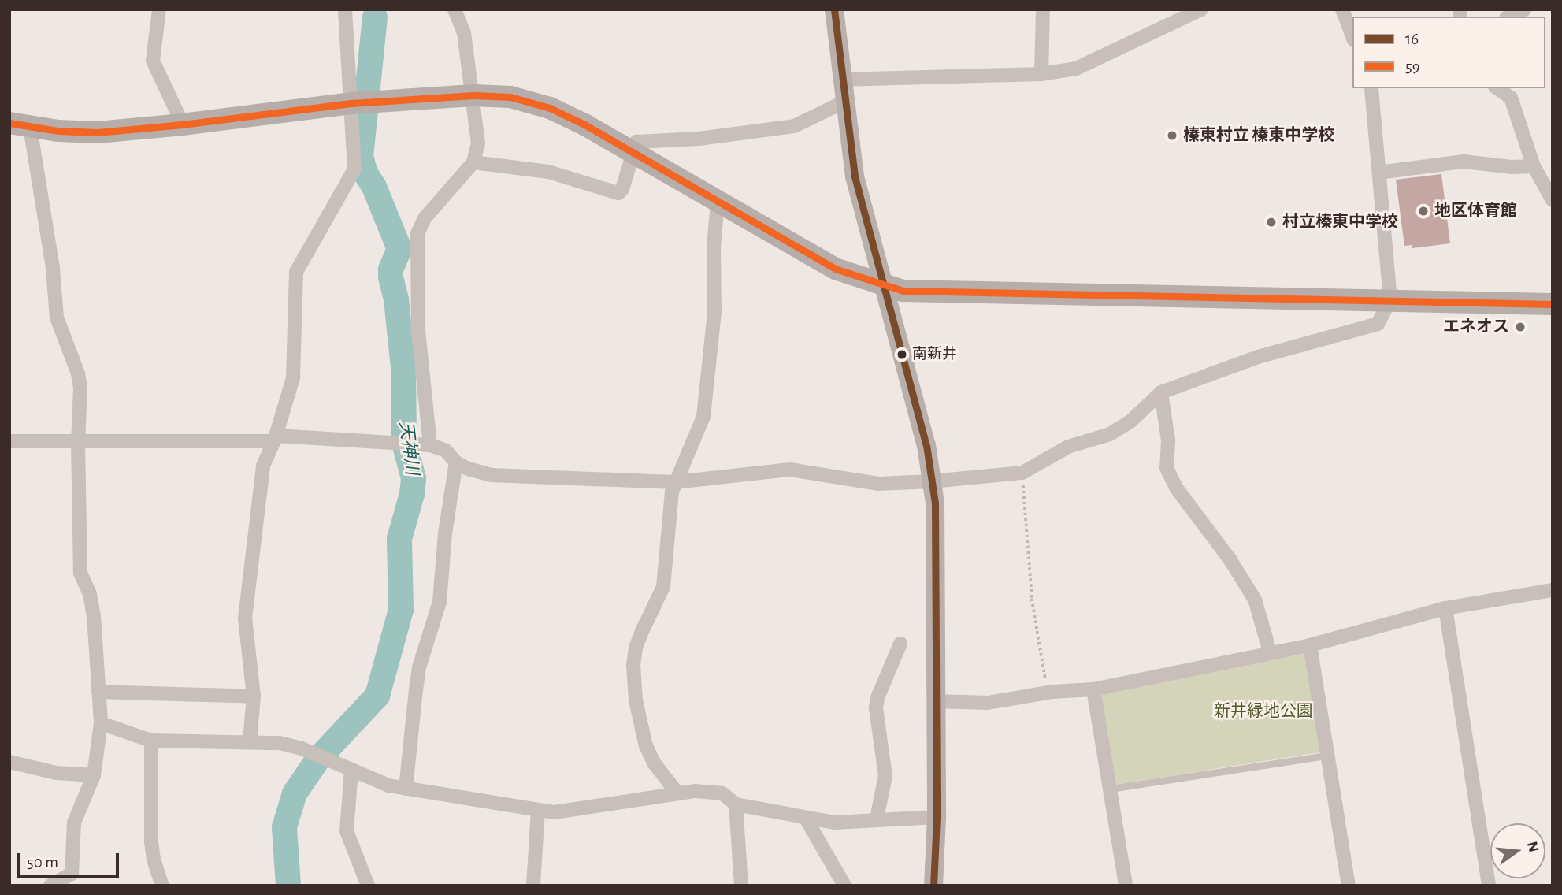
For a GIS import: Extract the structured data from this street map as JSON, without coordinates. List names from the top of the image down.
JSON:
{
  "water": ["天神川"],
  "parks": ["新井緑地公園"],
  "places": [
    "榛東村立 榛東中学校",
    "地区体育館",
    "村立榛東中学校",
    "エネオス",
    "南新井"
  ],
  "lines": ["transit line 16", "transit line 59"],
  "legend": ["16", "59"],
  "scale_bar": "50 m",
  "north": "right"
}
